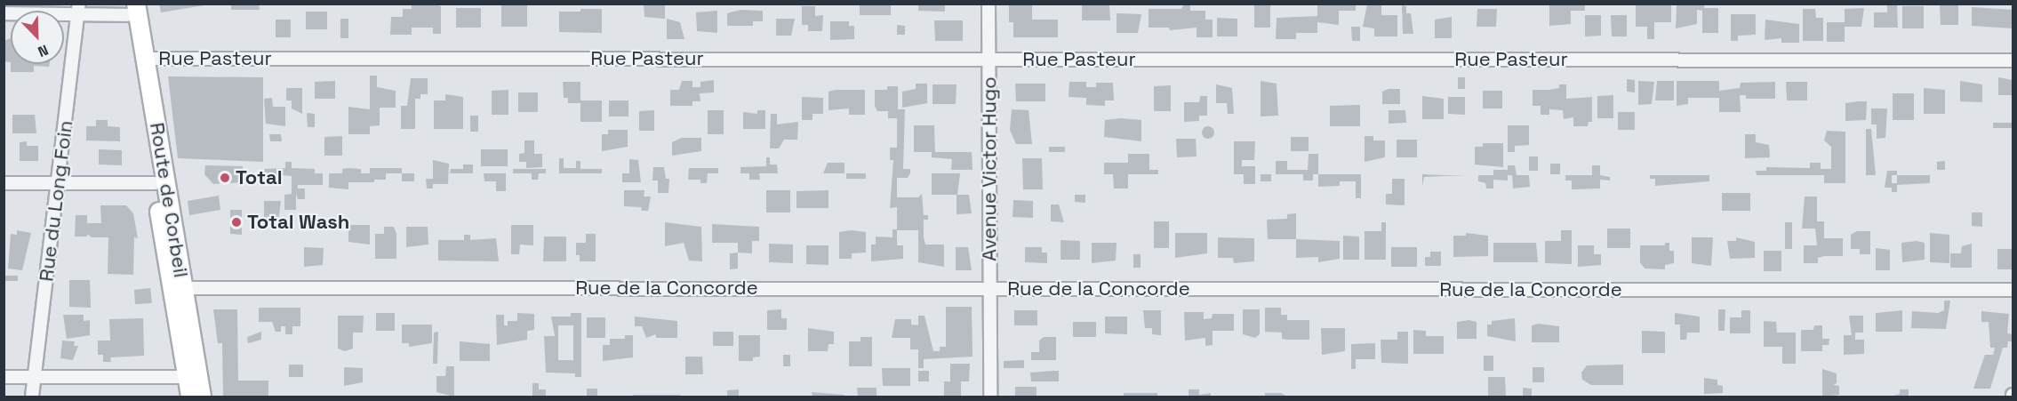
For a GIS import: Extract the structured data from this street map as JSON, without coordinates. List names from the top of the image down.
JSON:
{
  "streets": {
    "main road": ["Route de Corbeil"],
    "street": [
      "Rue Pasteur",
      "Avenue Victor Hugo",
      "Rue du Long Foin",
      "Rue de la Concorde"
    ]
  },
  "crossings": [
    ["Rue Pasteur", "Avenue Victor Hugo"],
    ["Rue Pasteur", "Route de Corbeil"],
    ["Avenue Victor Hugo", "Rue de la Concorde"],
    ["Route de Corbeil", "Rue de la Concorde"]
  ],
  "places": ["Total", "Total Wash"],
  "north": "bottom right"
}
